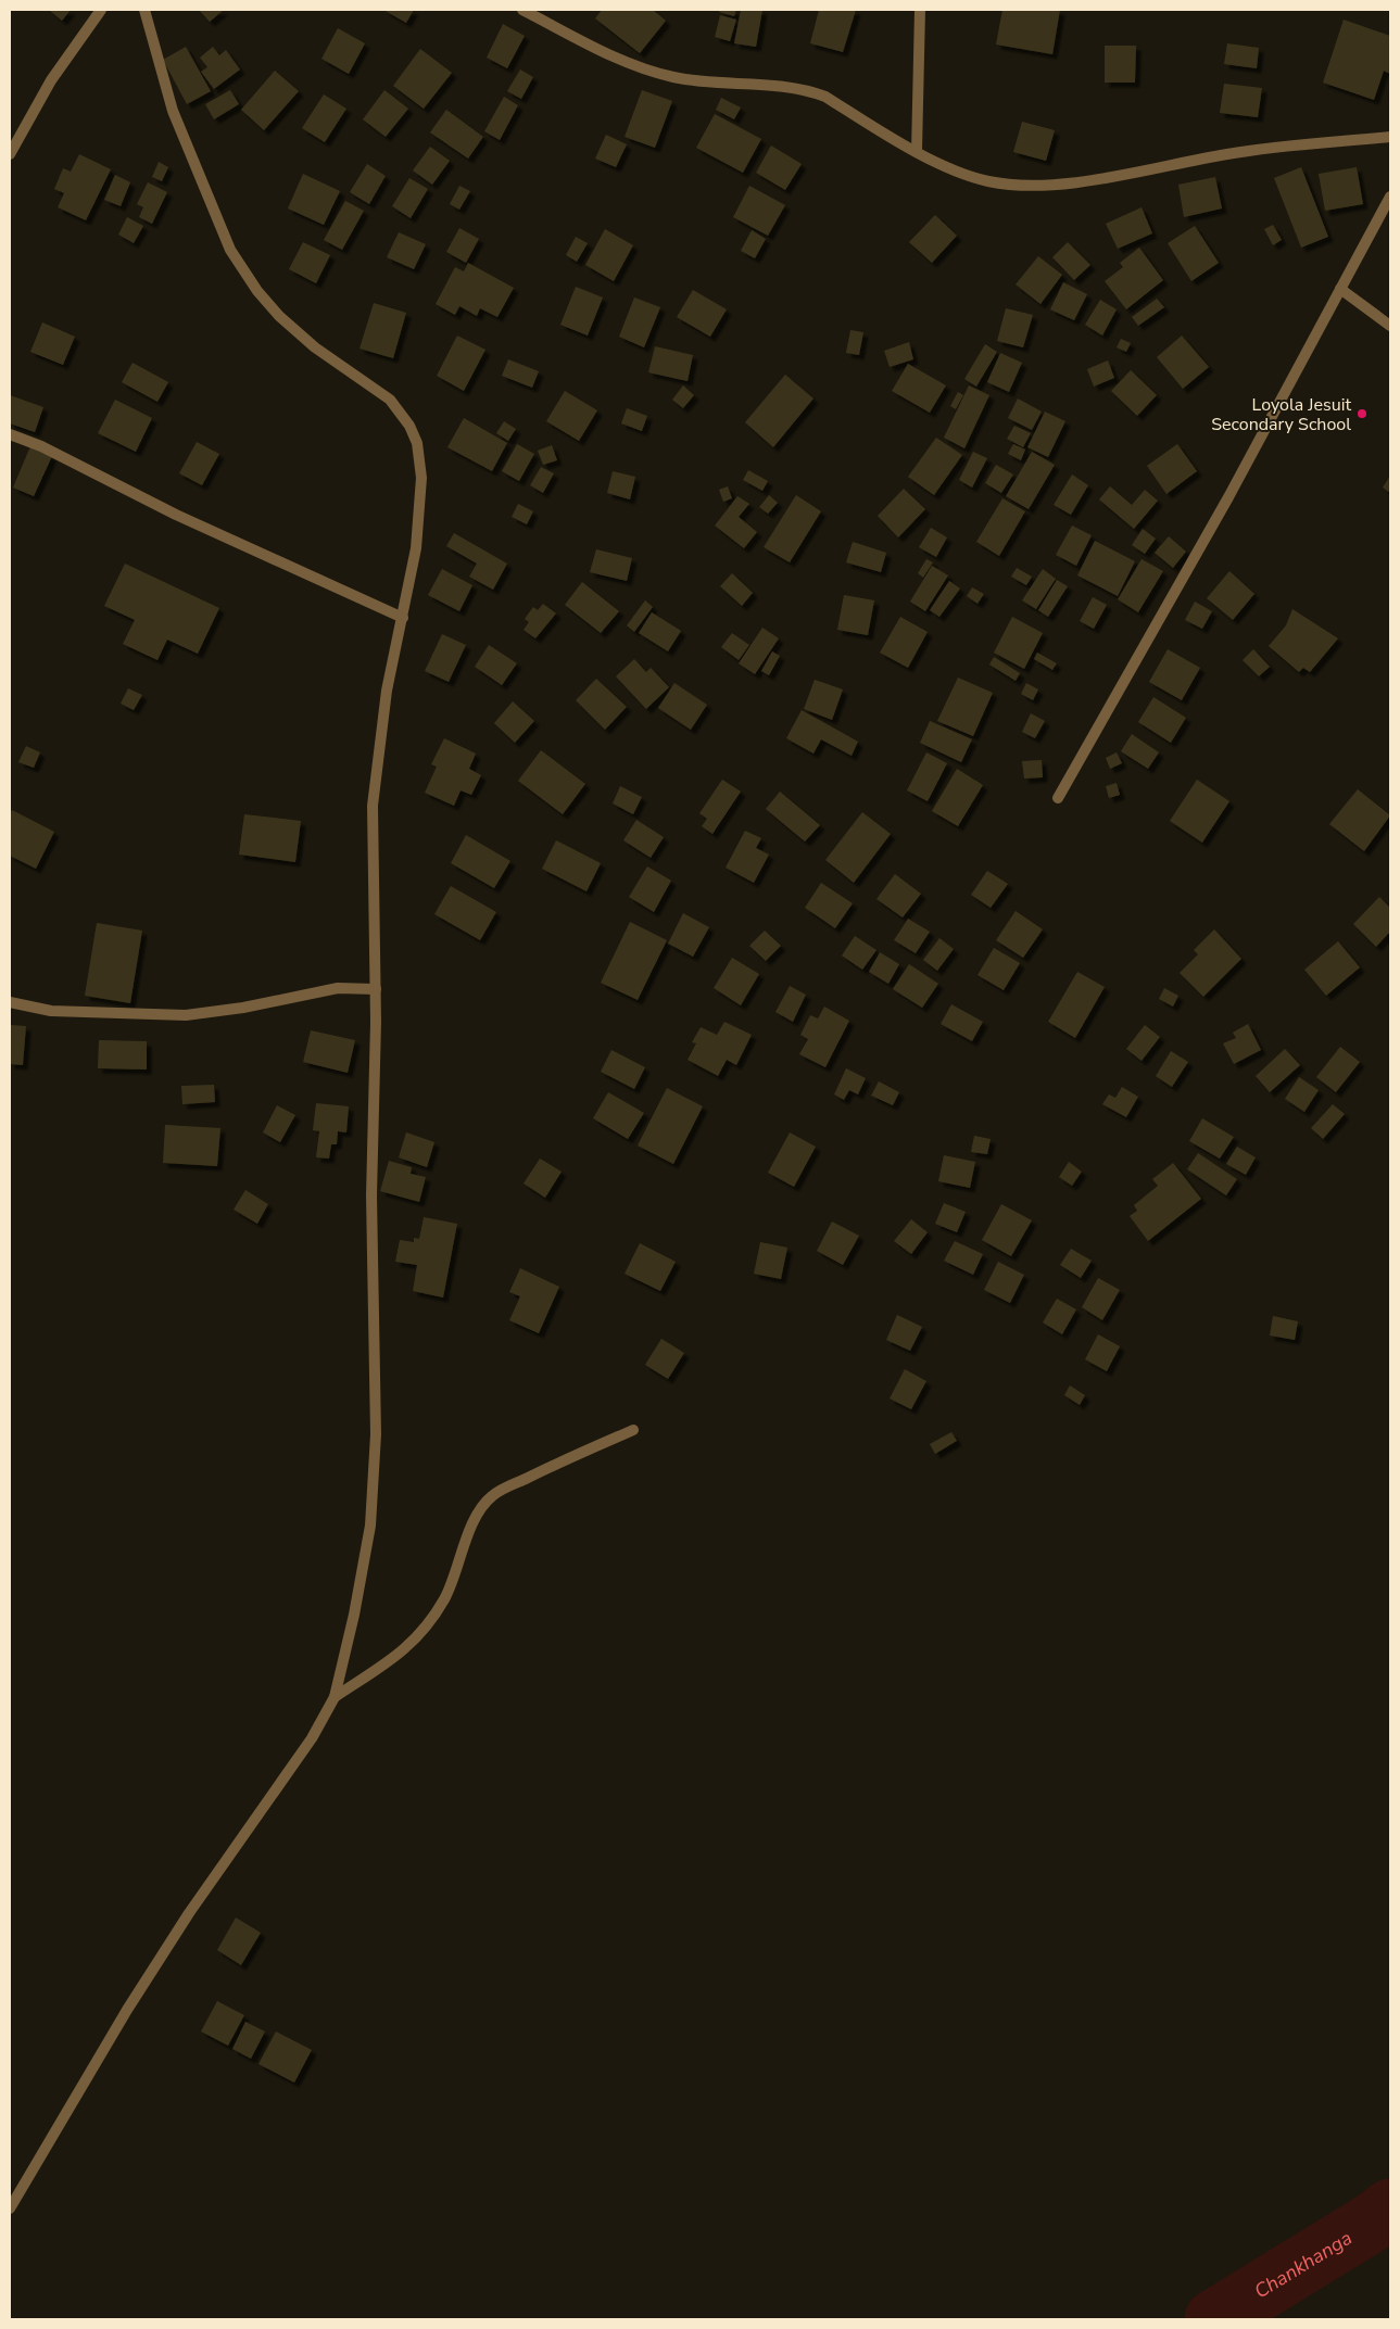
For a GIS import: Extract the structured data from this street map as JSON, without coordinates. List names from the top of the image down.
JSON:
{
  "water": ["Chankhanga"],
  "places": ["Loyola Jesuit Secondary School"]
}
